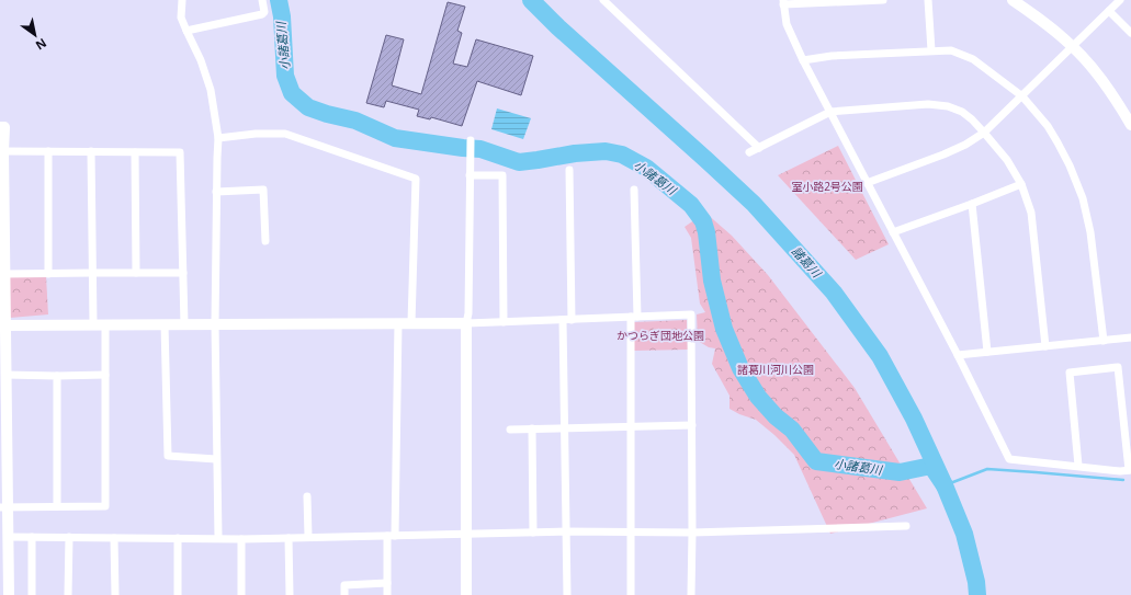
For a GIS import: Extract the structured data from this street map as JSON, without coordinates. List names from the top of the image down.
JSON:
{
  "water": ["小諸葛川", "諸葛川"],
  "parks": ["室小路2号公園", "かつらぎ団地公園", "諸葛川河川公園"],
  "north": "bottom right"
}
